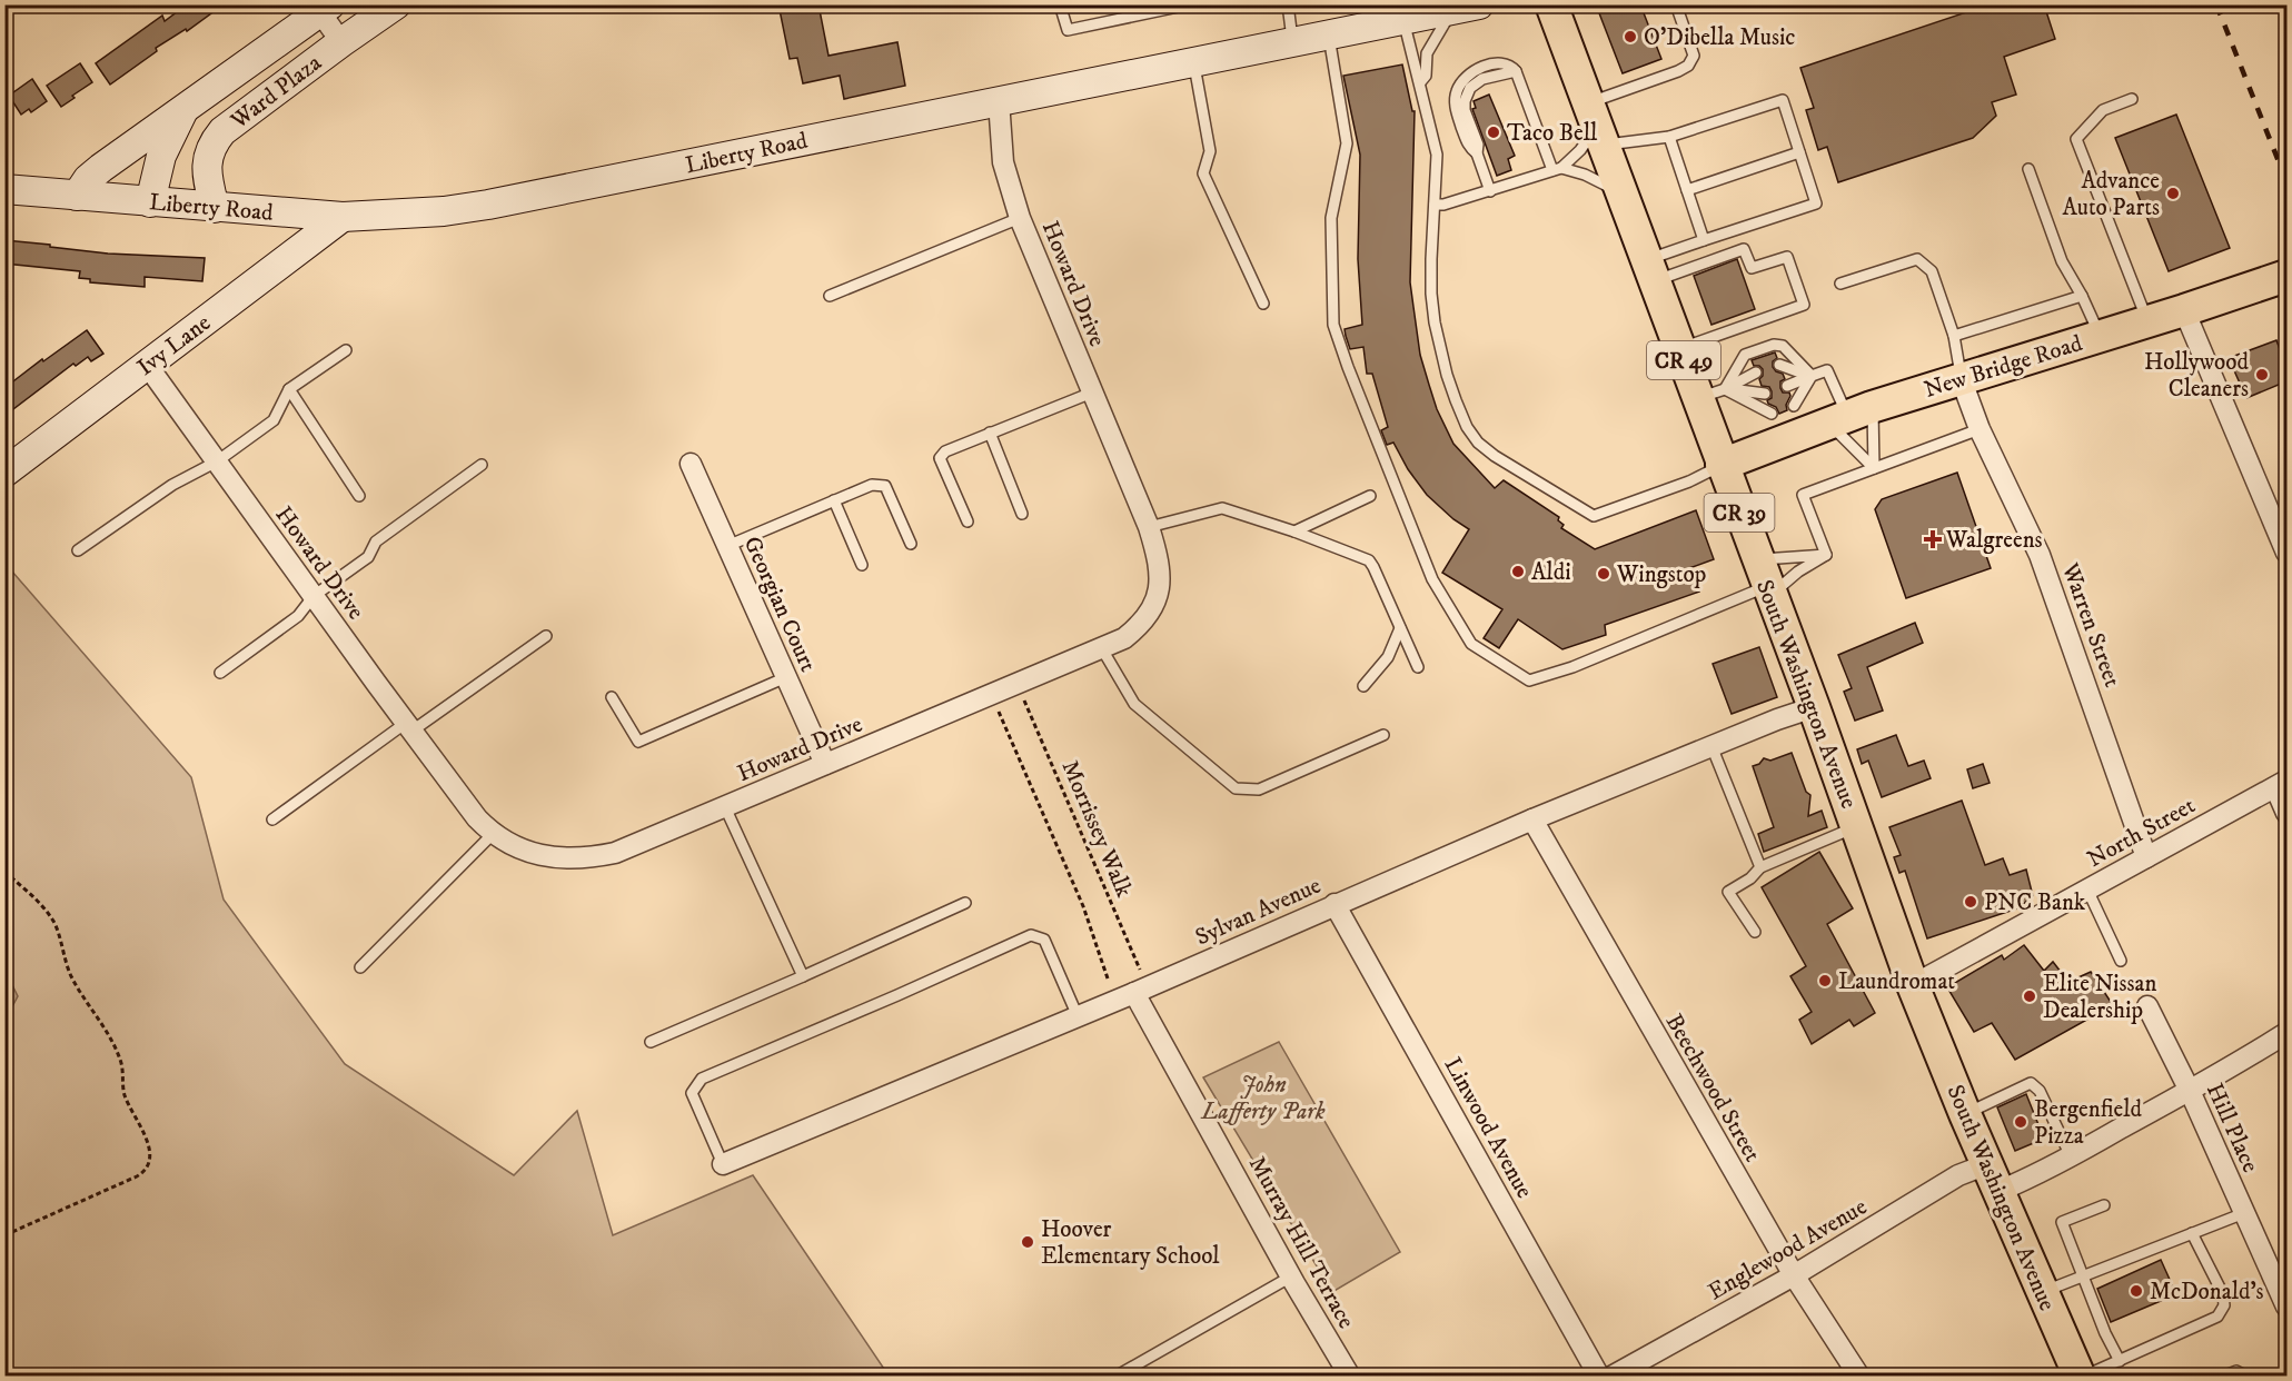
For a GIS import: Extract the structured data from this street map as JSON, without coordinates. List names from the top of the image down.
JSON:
{
  "streets": {
    "main road": [
      "Ward Plaza",
      "Liberty Road",
      "Ivy Lane",
      "CR 49",
      "New Bridge Road",
      "CR 39",
      "South Washington Avenue"
    ],
    "street": [
      "Howard Drive",
      "Georgian Court",
      "Warren Street",
      "North Street",
      "Sylvan Avenue",
      "Beechwood Street",
      "Linwood Avenue",
      "Hill Place",
      "Murray Hill Terrace",
      "Englewood Avenue"
    ],
    "path": ["Morrissey Walk"]
  },
  "crossings": [
    ["Ward Plaza", "Liberty Road"],
    ["Liberty Road", "Howard Drive"],
    ["Liberty Road", "Ivy Lane"],
    ["Howard Drive", "Ivy Lane"],
    ["Howard Drive", "Georgian Court"],
    ["Howard Drive", "Morrissey Walk"],
    ["New Bridge Road", "Warren Street"],
    ["New Bridge Road", "South Washington Avenue"],
    ["Warren Street", "North Street"],
    ["South Washington Avenue", "North Street"],
    ["South Washington Avenue", "Sylvan Avenue"],
    ["South Washington Avenue", "Englewood Avenue"],
    ["Morrissey Walk", "Sylvan Avenue"],
    ["Morrissey Walk", "Murray Hill Terrace"],
    ["Sylvan Avenue", "Beechwood Street"],
    ["Sylvan Avenue", "Linwood Avenue"],
    ["Sylvan Avenue", "Murray Hill Terrace"],
    ["Beechwood Street", "Englewood Avenue"],
    ["Hill Place", "Englewood Avenue"]
  ],
  "parks": ["John Lafferty Park"],
  "places": {
    "other": [
      "O'Dibella Music",
      "Taco Bell",
      "Advance Auto Parts",
      "Hollywood Cleaners",
      "Aldi",
      "Wingstop",
      "PNC Bank",
      "Laundromat",
      "Elite Nissan Dealership",
      "Bergenfield Pizza",
      "Hoover Elementary School",
      "McDonald's"
    ],
    "health": ["Walgreens"]
  }
}
